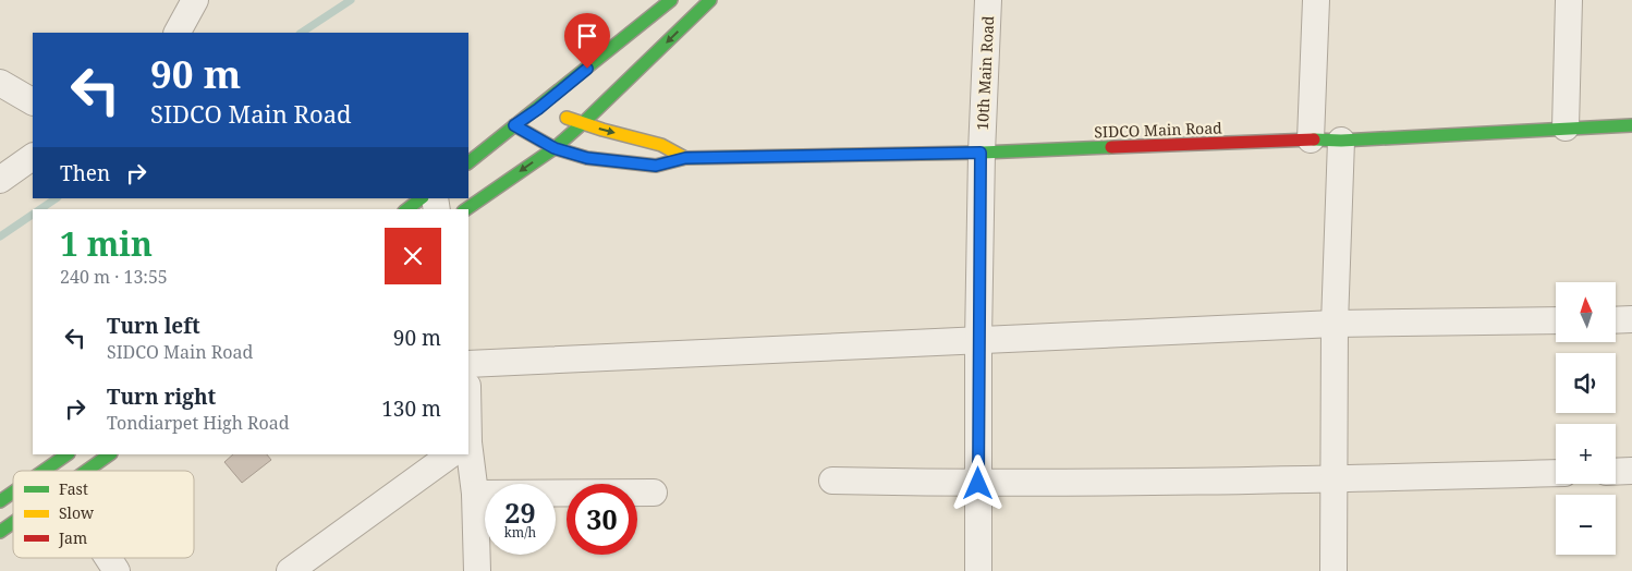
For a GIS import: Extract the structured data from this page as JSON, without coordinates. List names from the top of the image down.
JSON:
{
  "streets": {
    "main road": ["SIDCO Main Road"],
    "street": ["10th Main Road"]
  },
  "crossings": [
    ["10th Main Road", "SIDCO Main Road"]
  ],
  "legend": ["Fast", "Slow", "Jam"],
  "north": "top",
  "page": {
    "turn": ["90 m", "SIDCO Main Road"],
    "then": "Then",
    "heading": ["1 min", "240 m · 13:55"],
    "map_buttons": ["+", "−"],
    "list": [
      {
        "name": "Turn left",
        "note": "SIDCO Main Road",
        "value": "90 m"
      },
      {
        "name": "Turn right",
        "note": "Tondiarpet High Road",
        "value": "130 m"
      }
    ],
    "speed": "29 km/h",
    "limit": "30"
  }
}
